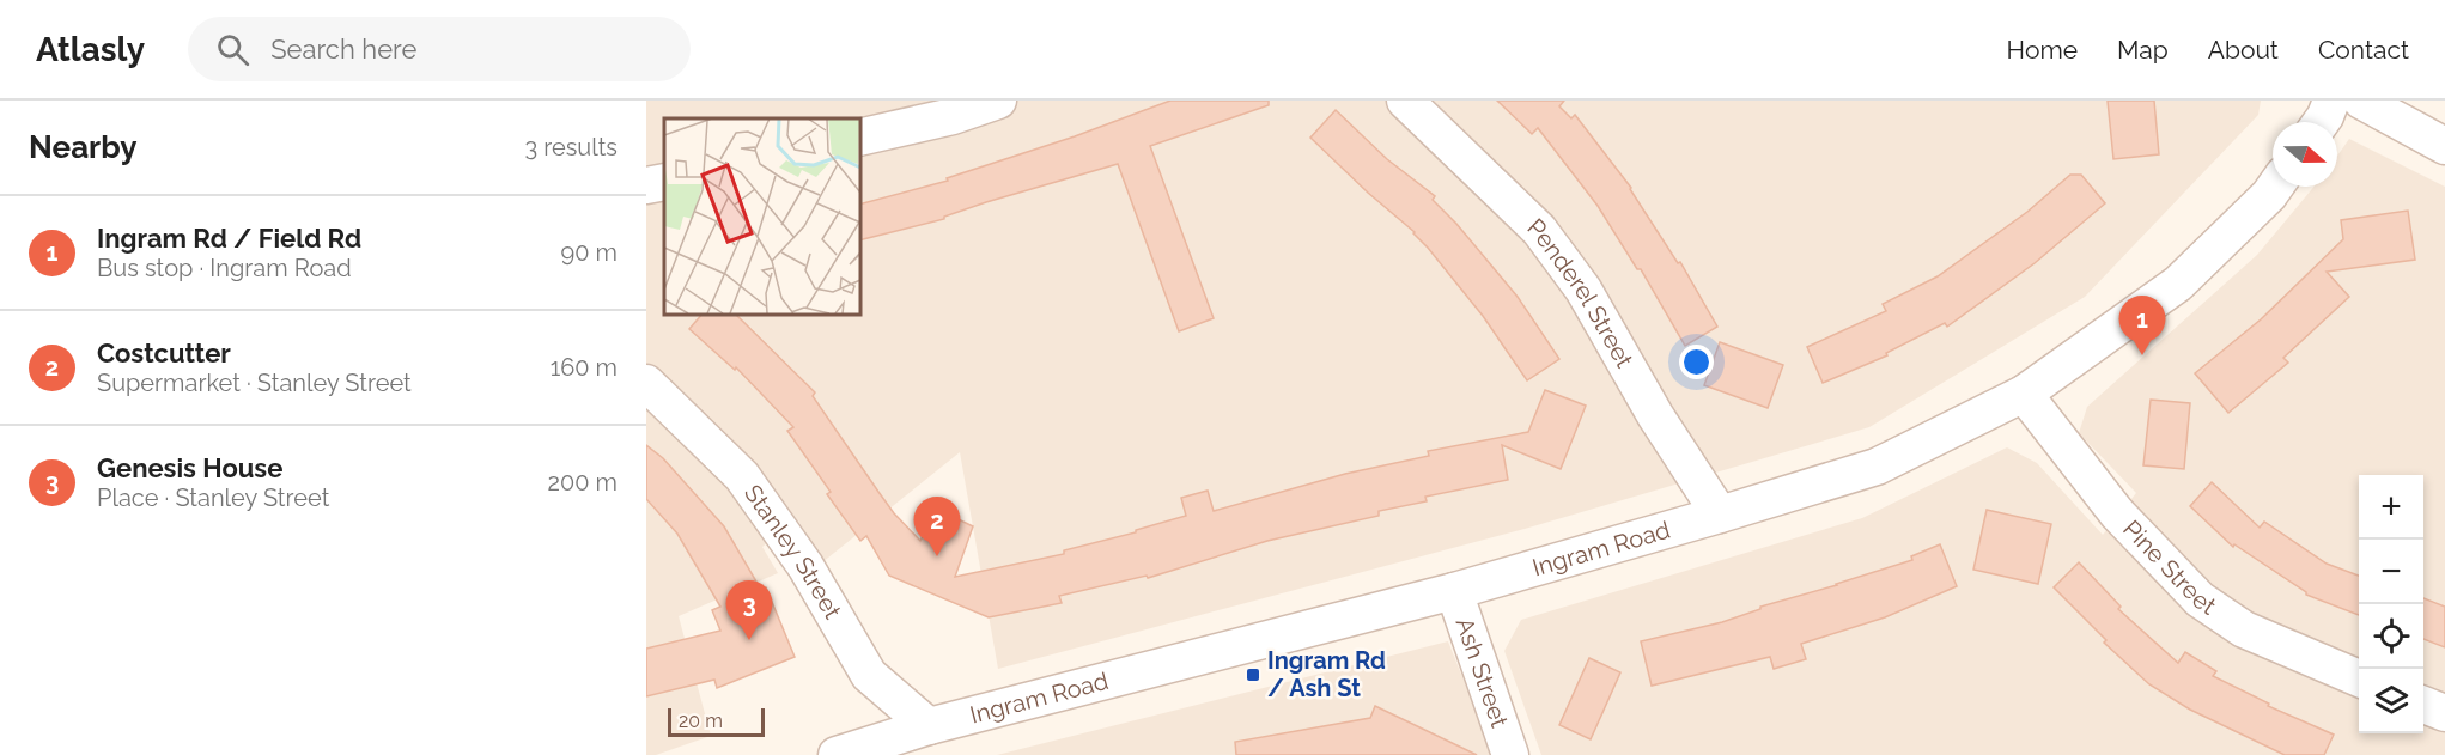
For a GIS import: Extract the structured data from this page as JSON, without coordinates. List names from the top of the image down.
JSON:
{
  "streets": {
    "street": [
      "Penderel Street",
      "Ingram Road",
      "Stanley Street",
      "Pine Street",
      "Ash Street"
    ]
  },
  "crossings": [
    ["Penderel Street", "Ingram Road"],
    ["Ingram Road", "Stanley Street"],
    ["Ingram Road", "Pine Street"],
    ["Ingram Road", "Ash Street"]
  ],
  "places": {
    "transit": ["Ingram Rd / Ash St"]
  },
  "scale_bar": "20 m",
  "north": "right",
  "page": {
    "header": "Atlasly",
    "search": "Search here",
    "nav": [
      "Home",
      "Map",
      "About",
      "Contact"
    ],
    "heading": ["Nearby", "3 results"],
    "list": [
      {
        "mark": "1",
        "name": "Ingram Rd / Field Rd",
        "note": "Bus stop · Ingram Road",
        "value": "90 m"
      },
      {
        "mark": "2",
        "name": "Costcutter",
        "note": "Supermarket · Stanley Street",
        "value": "160 m"
      },
      {
        "mark": "3",
        "name": "Genesis House",
        "note": "Place · Stanley Street",
        "value": "200 m"
      }
    ],
    "pins": ["1", "2", "3"],
    "map_buttons": ["+", "−"],
    "scale": "20 m"
  }
}
